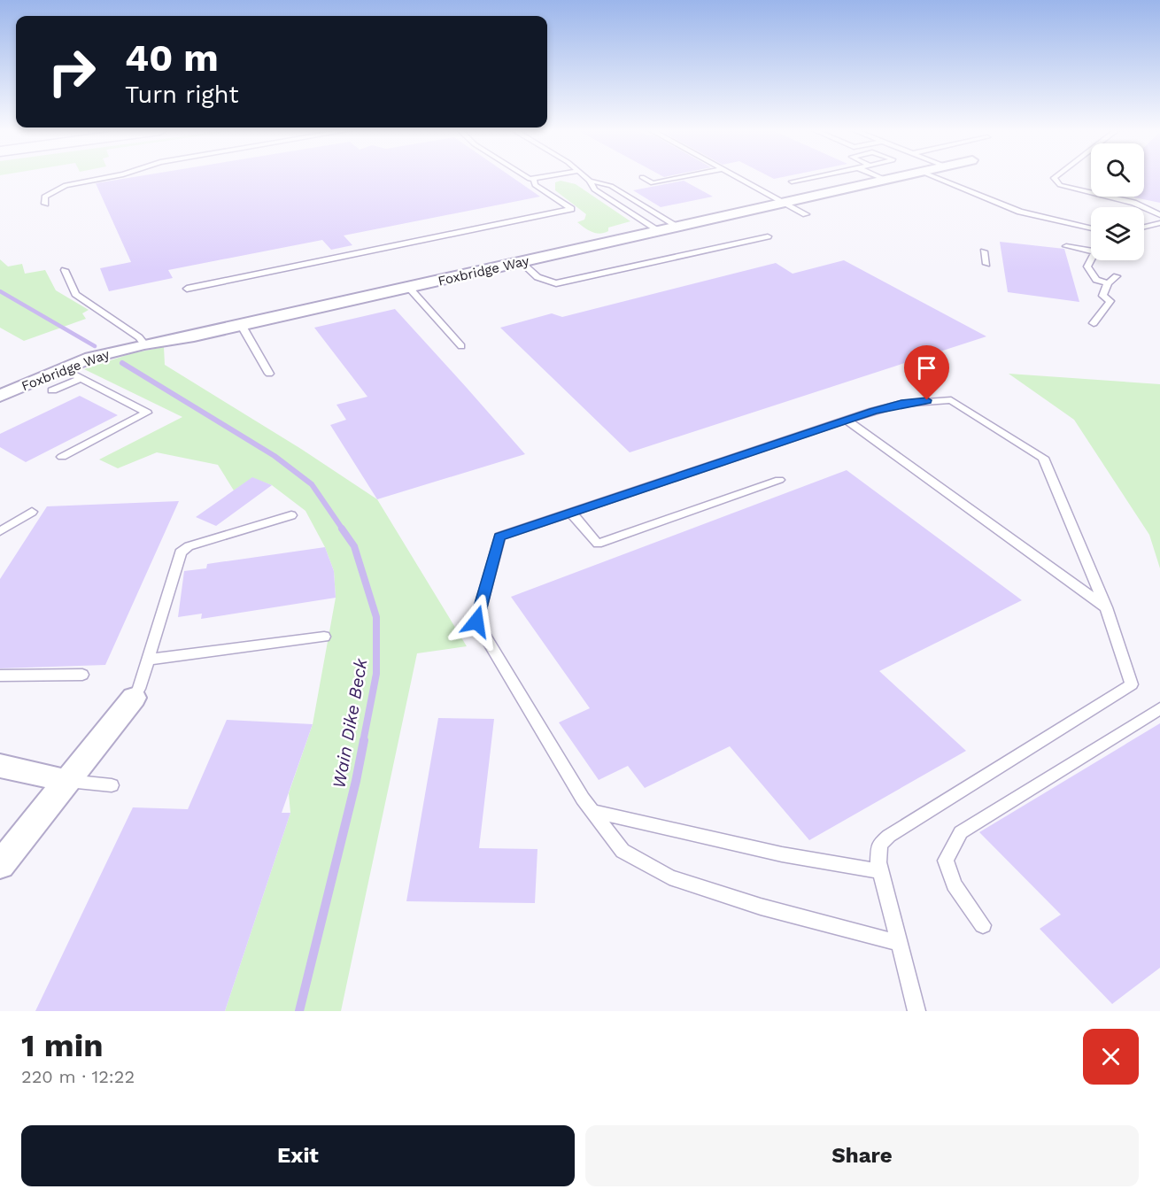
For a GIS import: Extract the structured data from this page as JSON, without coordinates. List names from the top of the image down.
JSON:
{
  "streets": {
    "street": ["Foxbridge Way"]
  },
  "water": ["Wain Dike Beck"],
  "page": {
    "turn": ["40 m", "Turn right"],
    "heading": ["1 min", "220 m · 12:22"],
    "buttons": ["Exit", "Share"]
  }
}
